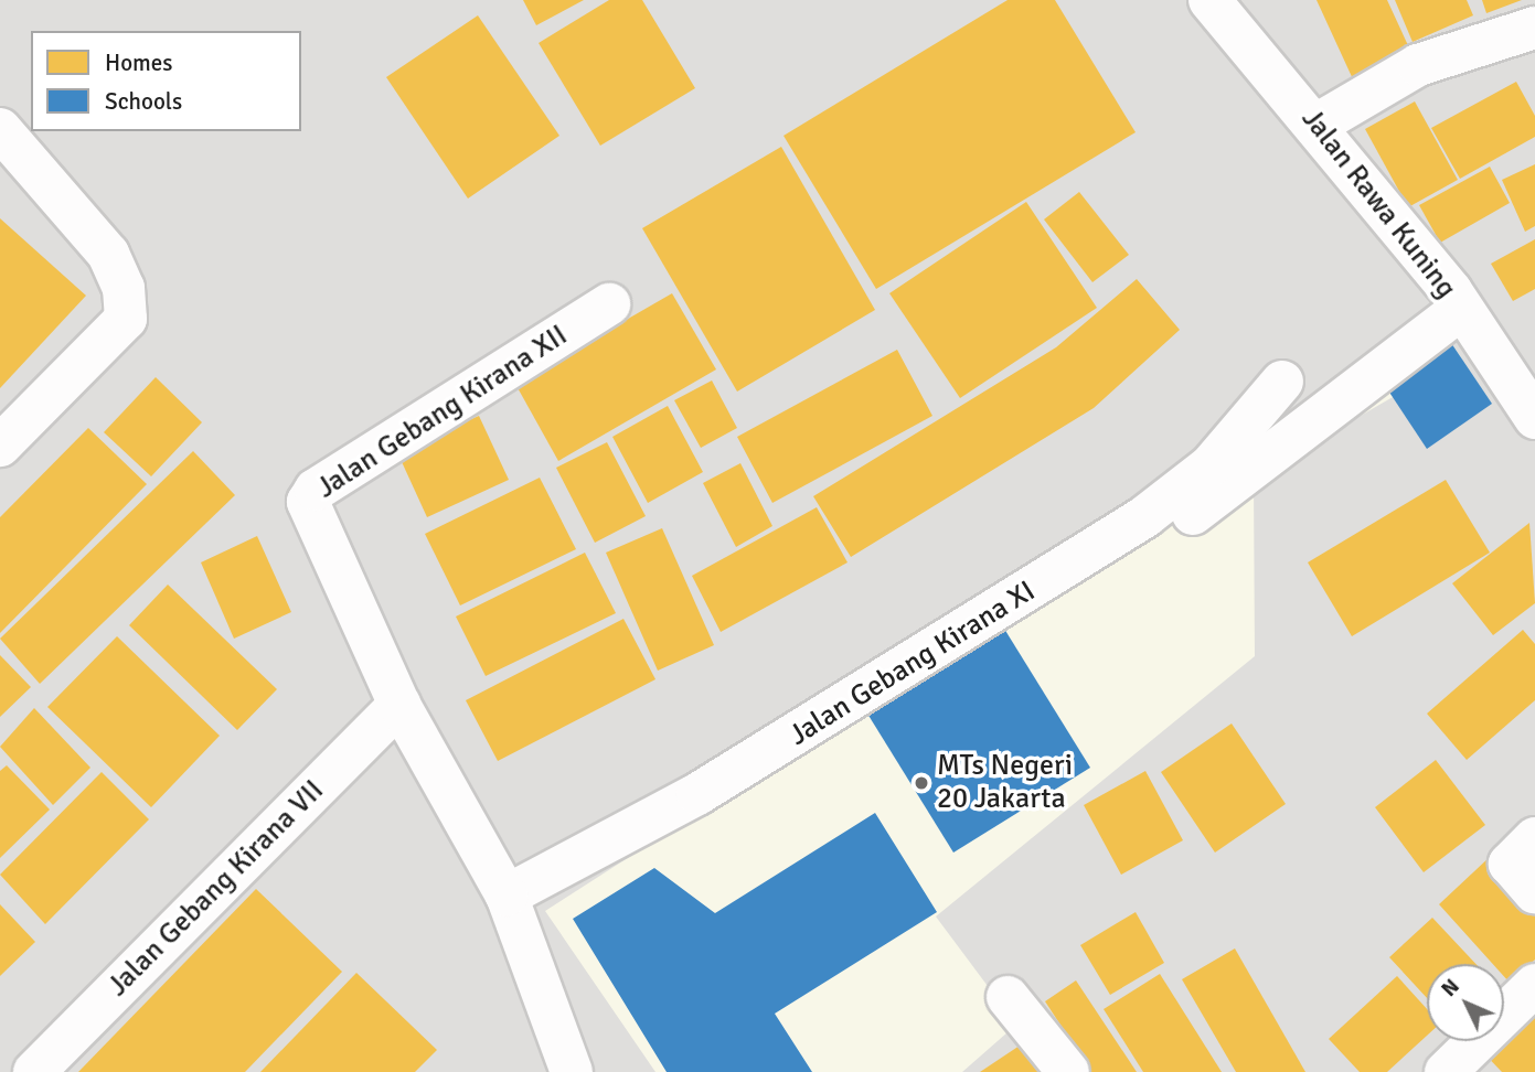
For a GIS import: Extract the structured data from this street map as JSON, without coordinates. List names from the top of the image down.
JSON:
{
  "streets": {
    "street": [
      "Jalan Rawa Kuning",
      "Jalan Gebang Kirana XII",
      "Jalan Gebang Kirana XI",
      "Jalan Gebang Kirana VII"
    ]
  },
  "crossings": [
    ["Jalan Gebang Kirana XII", "Jalan Gebang Kirana VII"]
  ],
  "places": ["MTs Negeri 20 Jakarta"],
  "legend": ["Homes", "Schools"],
  "north": "top left"
}
